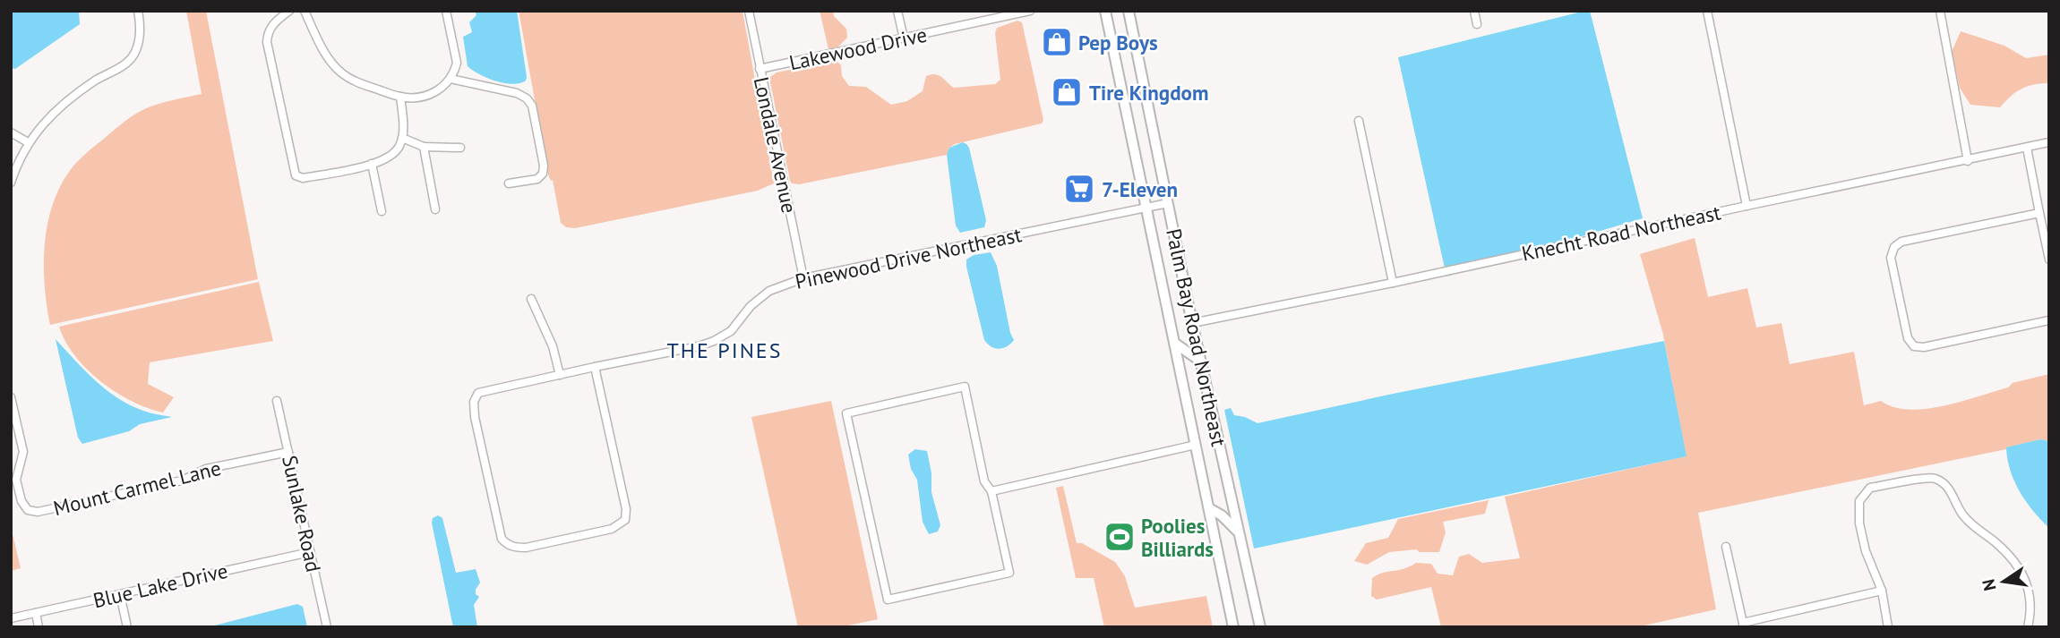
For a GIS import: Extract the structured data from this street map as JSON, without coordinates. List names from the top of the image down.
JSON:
{
  "streets": {
    "main road": ["Palm Bay Road Northeast"],
    "street": [
      "Lakewood Drive",
      "Londale Avenue",
      "Knecht Road Northeast",
      "Pinewood Drive Northeast",
      "Mount Carmel Lane",
      "Sunlake Road",
      "Blue Lake Drive"
    ]
  },
  "crossings": [
    ["Lakewood Drive", "Londale Avenue"],
    ["Londale Avenue", "Pinewood Drive Northeast"],
    ["Knecht Road Northeast", "Palm Bay Road Northeast"],
    ["Pinewood Drive Northeast", "Palm Bay Road Northeast"],
    ["Mount Carmel Lane", "Sunlake Road"],
    ["Sunlake Road", "Blue Lake Drive"]
  ],
  "districts": ["THE PINES"],
  "places": {
    "shop": ["Pep Boys", "Tire Kingdom"],
    "supermarket": ["7-Eleven"],
    "sports": ["Poolies Billiards"]
  },
  "north": "left"
}
